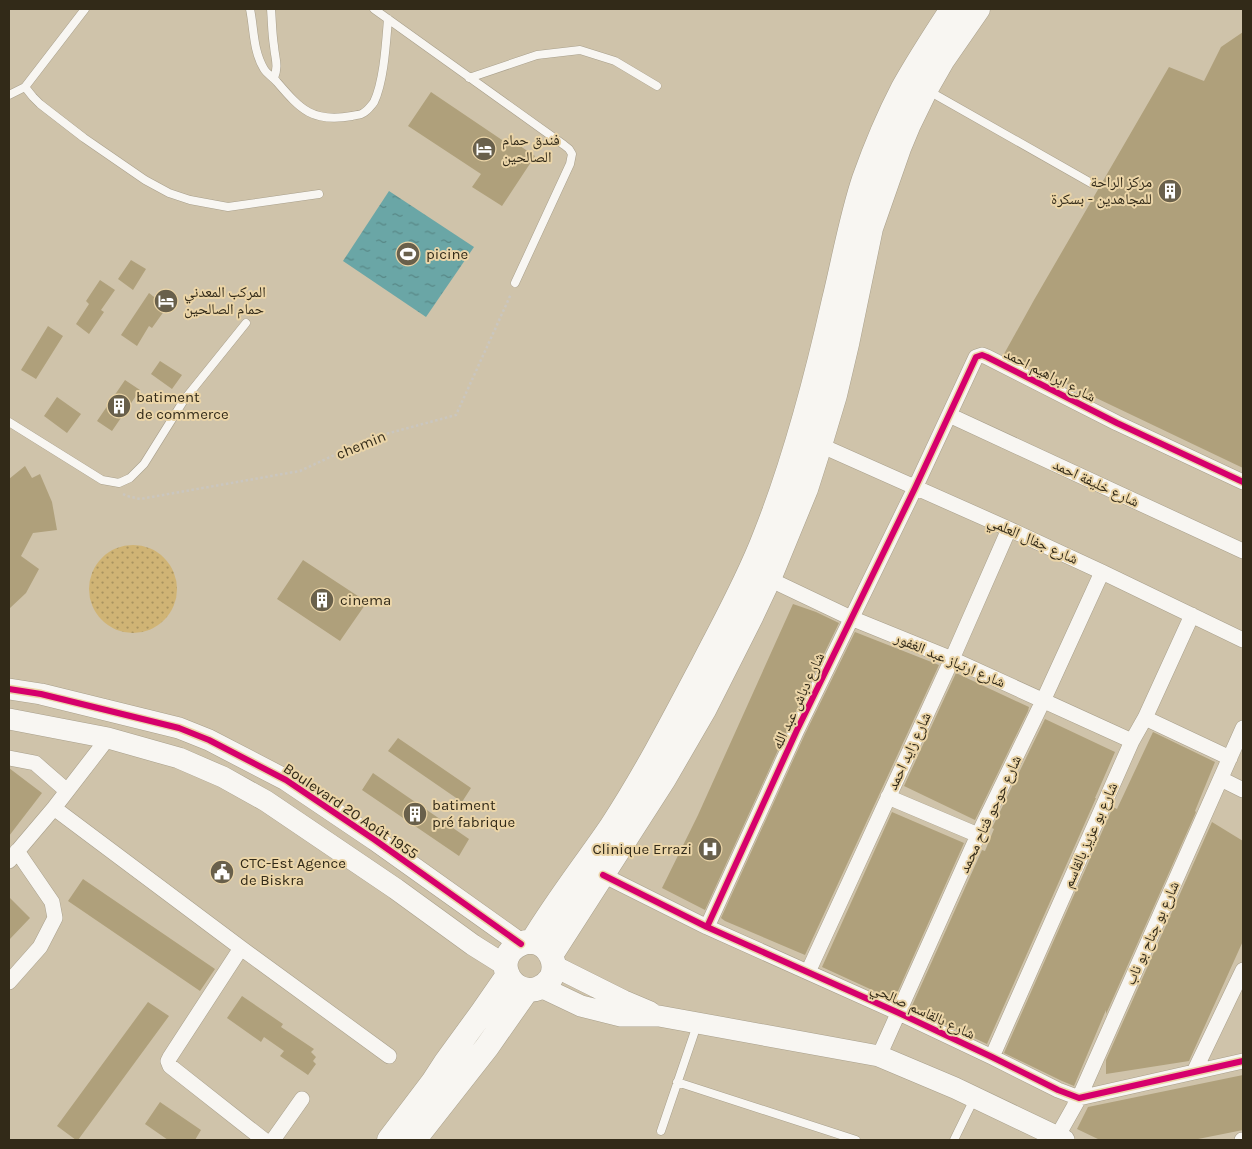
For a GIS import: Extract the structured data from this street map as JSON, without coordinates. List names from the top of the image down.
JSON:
{
  "streets": {
    "street": [
      "شارع ابراهيم احمد",
      "شارع خليفة احمد",
      "شارع جفال العلمي",
      "شارع ارتباز عبد الغفور",
      "شارع دباش عبد الله",
      "شارع زايد احمد",
      "Boulevard 20 Août 1955",
      "شارع حوحو فتاح محمد",
      "شارع بو عزيز بالقاسم",
      "شارع بو جناح بو ناب",
      "شارع بالقاسم صالحي"
    ],
    "path": ["chemin"]
  },
  "crossings": [
    ["شارع ابراهيم احمد", "شارع خليفة احمد"],
    ["شارع ابراهيم احمد", "شارع جفال العلمي"],
    ["شارع ابراهيم احمد", "شارع دباش عبد الله"],
    ["شارع جفال العلمي", "شارع دباش عبد الله"],
    ["شارع جفال العلمي", "شارع زايد احمد"],
    ["شارع جفال العلمي", "شارع حوحو فتاح محمد"],
    ["شارع جفال العلمي", "شارع بو عزيز بالقاسم"],
    ["شارع ارتباز عبد الغفور", "شارع دباش عبد الله"],
    ["شارع ارتباز عبد الغفور", "شارع زايد احمد"],
    ["شارع ارتباز عبد الغفور", "شارع حوحو فتاح محمد"],
    ["شارع ارتباز عبد الغفور", "شارع بو عزيز بالقاسم"],
    ["شارع دباش عبد الله", "شارع بالقاسم صالحي"],
    ["شارع زايد احمد", "شارع بالقاسم صالحي"],
    ["شارع حوحو فتاح محمد", "شارع بالقاسم صالحي"],
    ["شارع بو عزيز بالقاسم", "شارع بالقاسم صالحي"],
    ["شارع بو جناح بو ناب", "شارع بالقاسم صالحي"]
  ],
  "places": {
    "hotel": ["فندق حمام الصالحين", "المركب المعدني حمام الصالحين"],
    "building": [
      "مركز الراحة للمجاهدين - بسكرة",
      "batiment de commerce",
      "cinema",
      "batiment pré fabrique"
    ],
    "sports": ["picine"],
    "hospital": ["Clinique Errazi"],
    "public building": ["CTC-Est Agence de Biskra"]
  }
}
